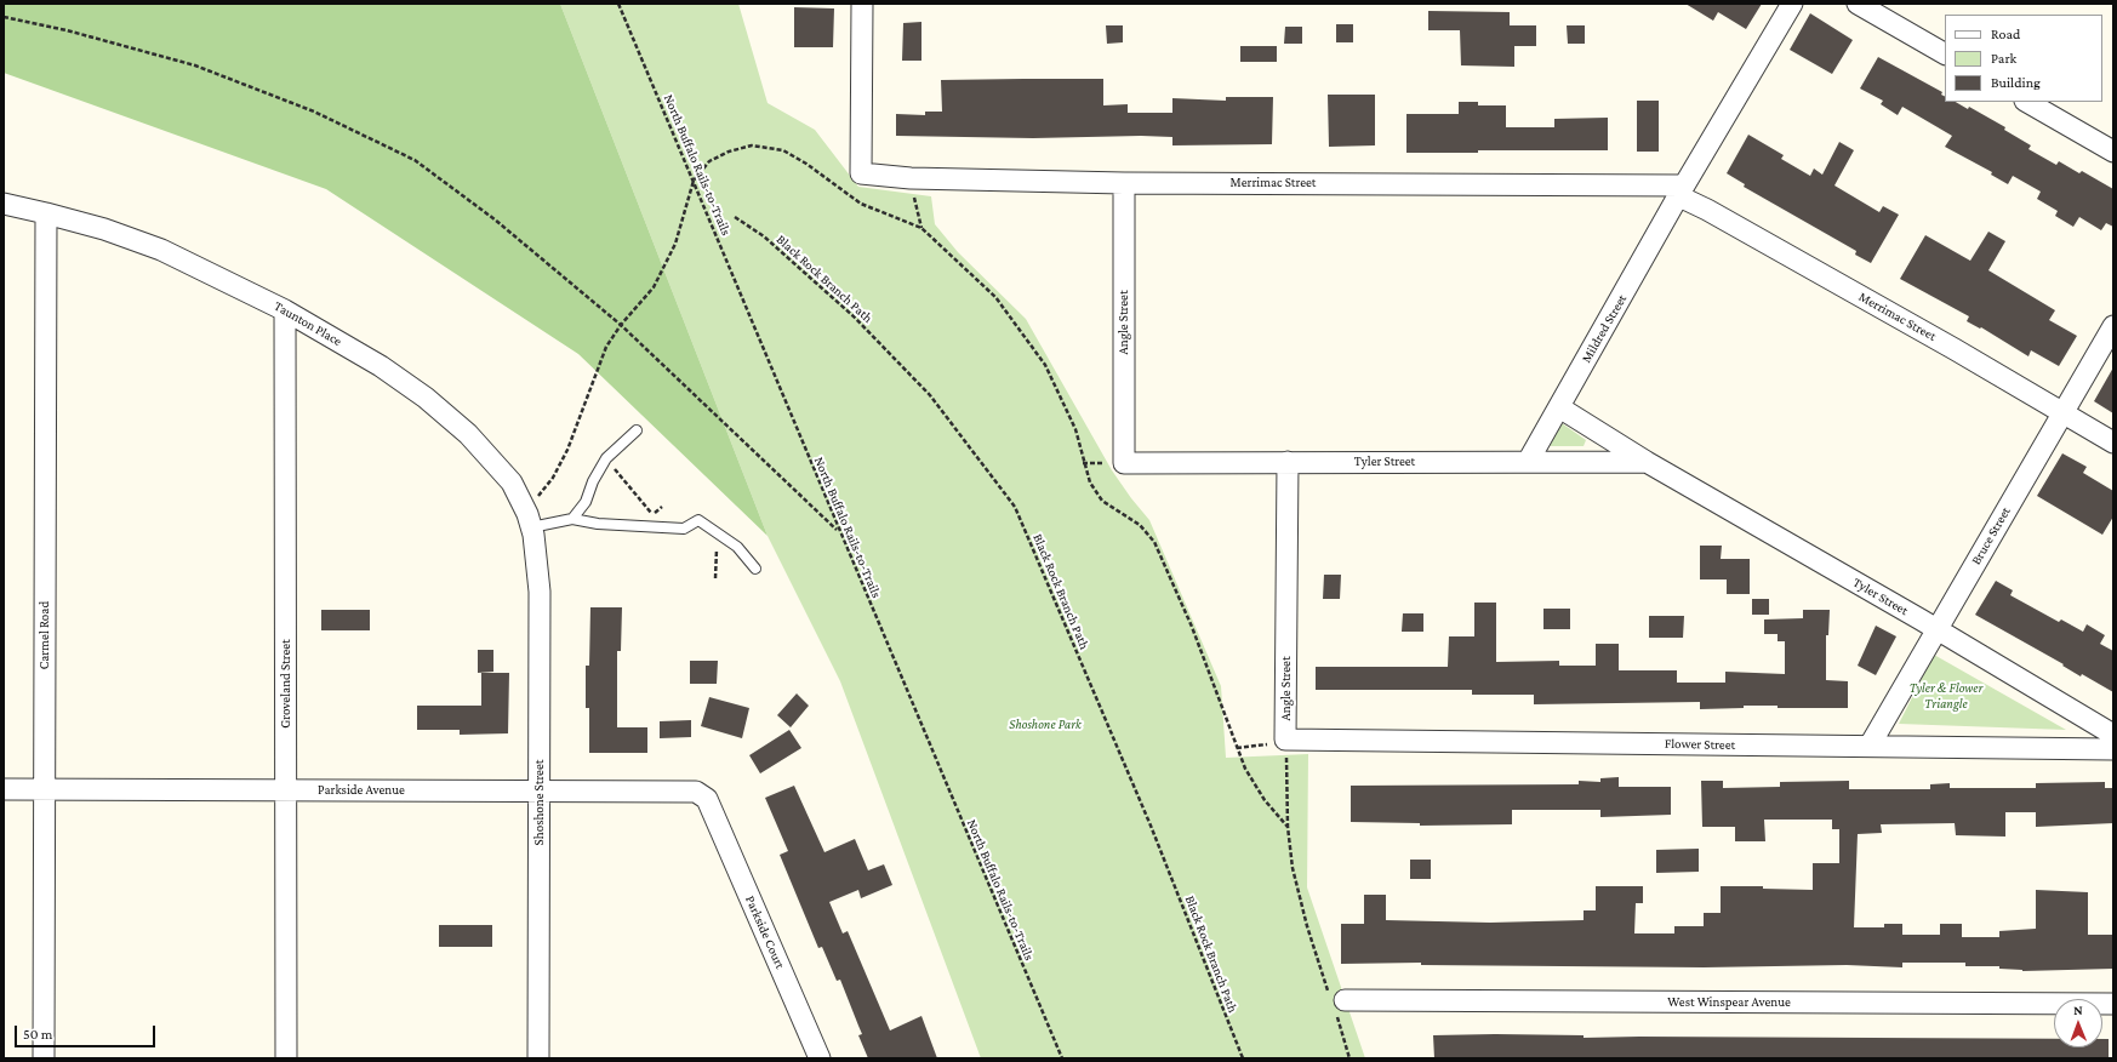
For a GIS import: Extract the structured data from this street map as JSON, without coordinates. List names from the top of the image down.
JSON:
{
  "streets": {
    "street": [
      "Merrimac Street",
      "Angle Street",
      "Taunton Place",
      "Mildred Street",
      "Tyler Street",
      "Bruce Street",
      "Carmel Road",
      "Groveland Street",
      "Flower Street",
      "Parkside Avenue",
      "Shoshone Street",
      "Parkside Court",
      "West Winspear Avenue"
    ],
    "path": ["North Buffalo Rails-to-Trails", "Black Rock Branch Path"]
  },
  "crossings": [
    ["Merrimac Street", "Angle Street"],
    ["Merrimac Street", "Mildred Street"],
    ["Merrimac Street", "Bruce Street"],
    ["Angle Street", "Tyler Street"],
    ["Angle Street", "Flower Street"],
    ["Taunton Place", "Carmel Road"],
    ["Taunton Place", "Groveland Street"],
    ["Taunton Place", "Shoshone Street"],
    ["Mildred Street", "Tyler Street"],
    ["Tyler Street", "Bruce Street"],
    ["Bruce Street", "Flower Street"],
    ["Carmel Road", "Parkside Avenue"],
    ["Groveland Street", "Parkside Avenue"],
    ["Parkside Avenue", "Shoshone Street"],
    ["Parkside Avenue", "Parkside Court"]
  ],
  "parks": ["Tyler & Flower Triangle", "Shoshone Park"],
  "legend": ["Road", "Park", "Building"],
  "scale_bar": "50 m",
  "north": "top"
}
